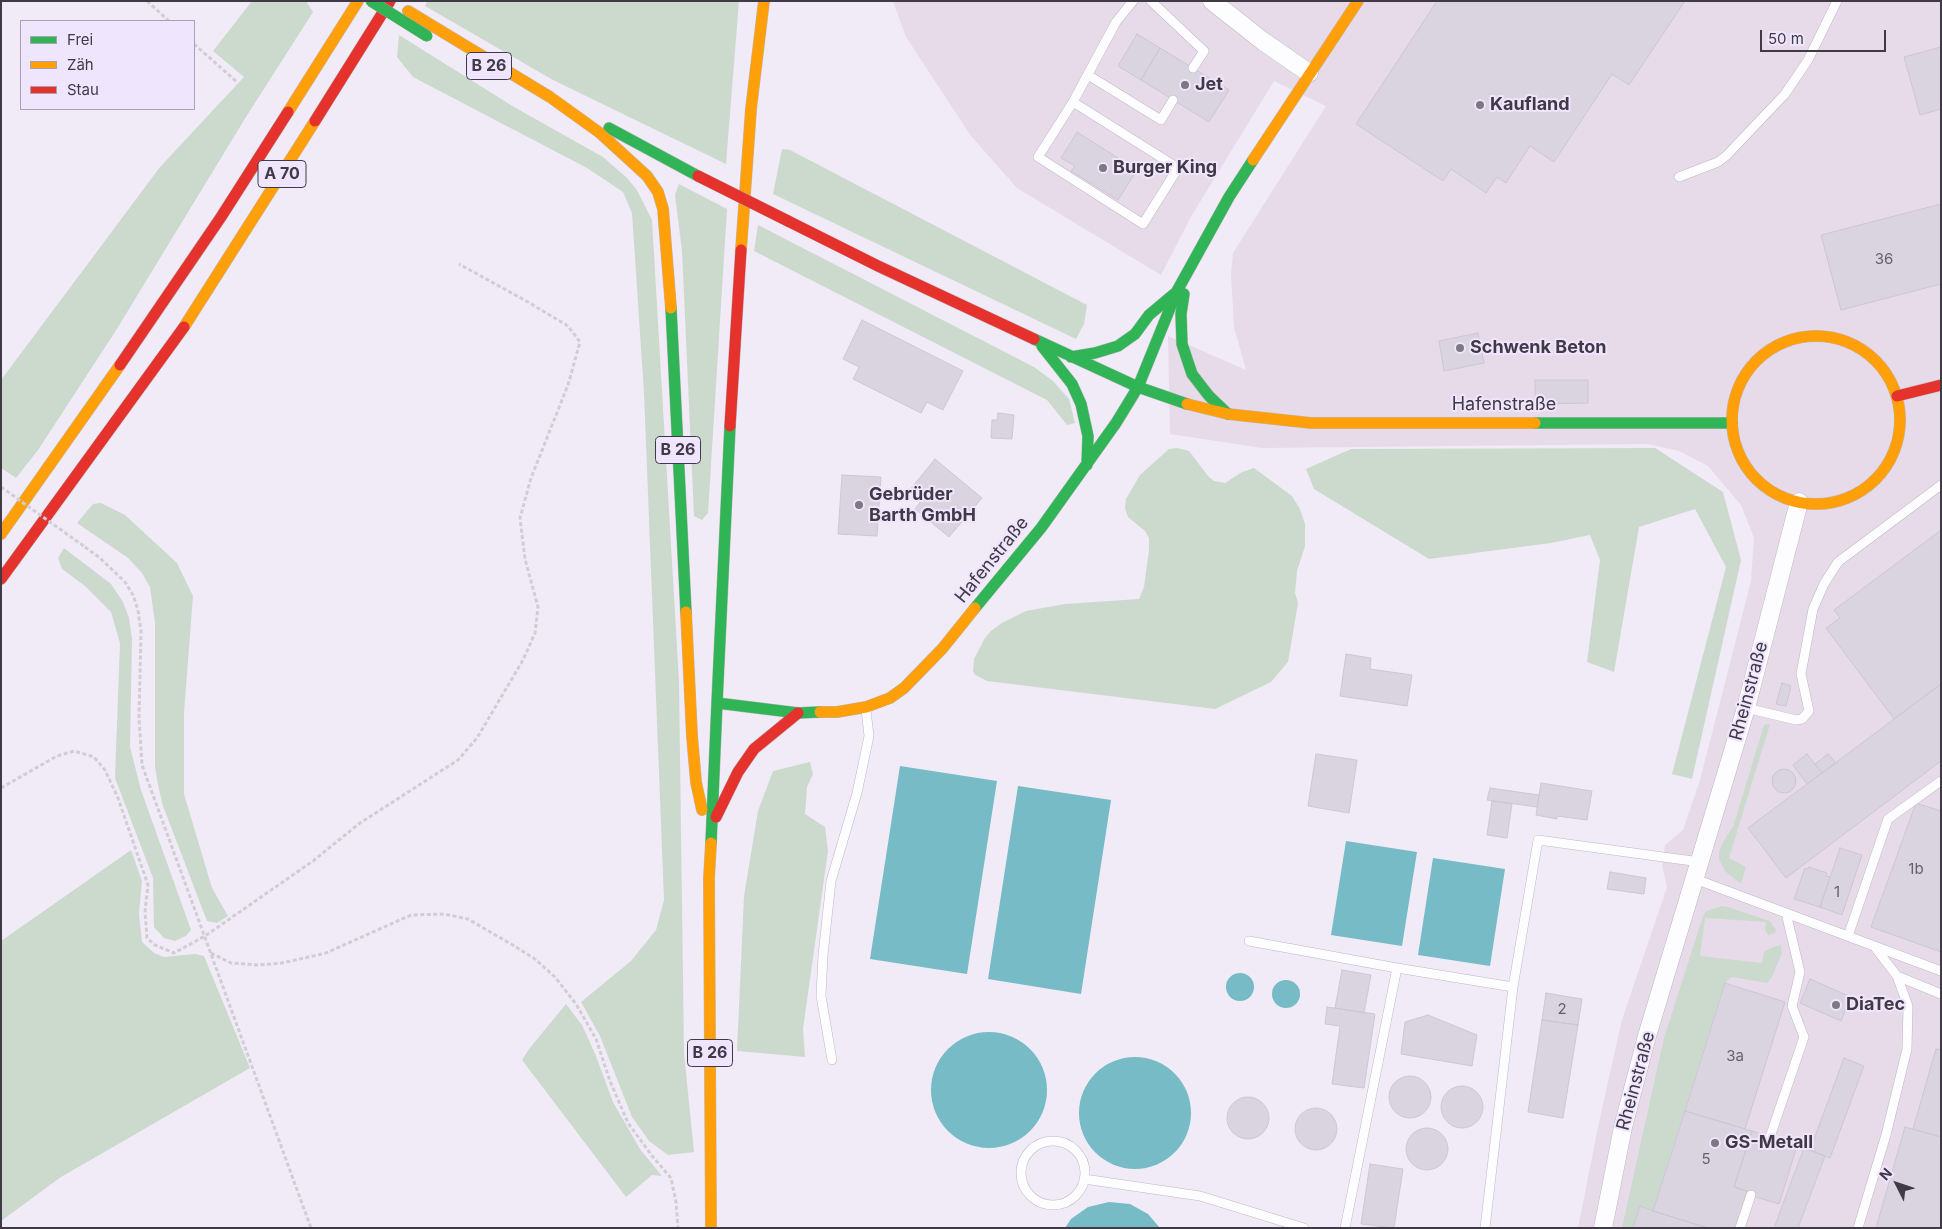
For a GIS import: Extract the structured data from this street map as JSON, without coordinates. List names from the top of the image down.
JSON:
{
  "streets": {
    "main road": ["B 26", "A 70", "Hafenstraße"],
    "street": ["Rheinstraße"]
  },
  "crossings": [
    ["B 26", "A 70"],
    ["B 26", "Hafenstraße"],
    ["Hafenstraße", "Rheinstraße"]
  ],
  "places": [
    "Jet",
    "Kaufland",
    "Burger King",
    "Schwenk Beton",
    "Gebrüder Barth GmbH",
    "DiaTec",
    "GS-Metall"
  ],
  "house_numbers": [
    "36",
    "1b",
    "1",
    "2",
    "3a",
    "5"
  ],
  "legend": ["Frei", "Zäh", "Stau"],
  "scale_bar": "50 m",
  "north": "top left"
}
